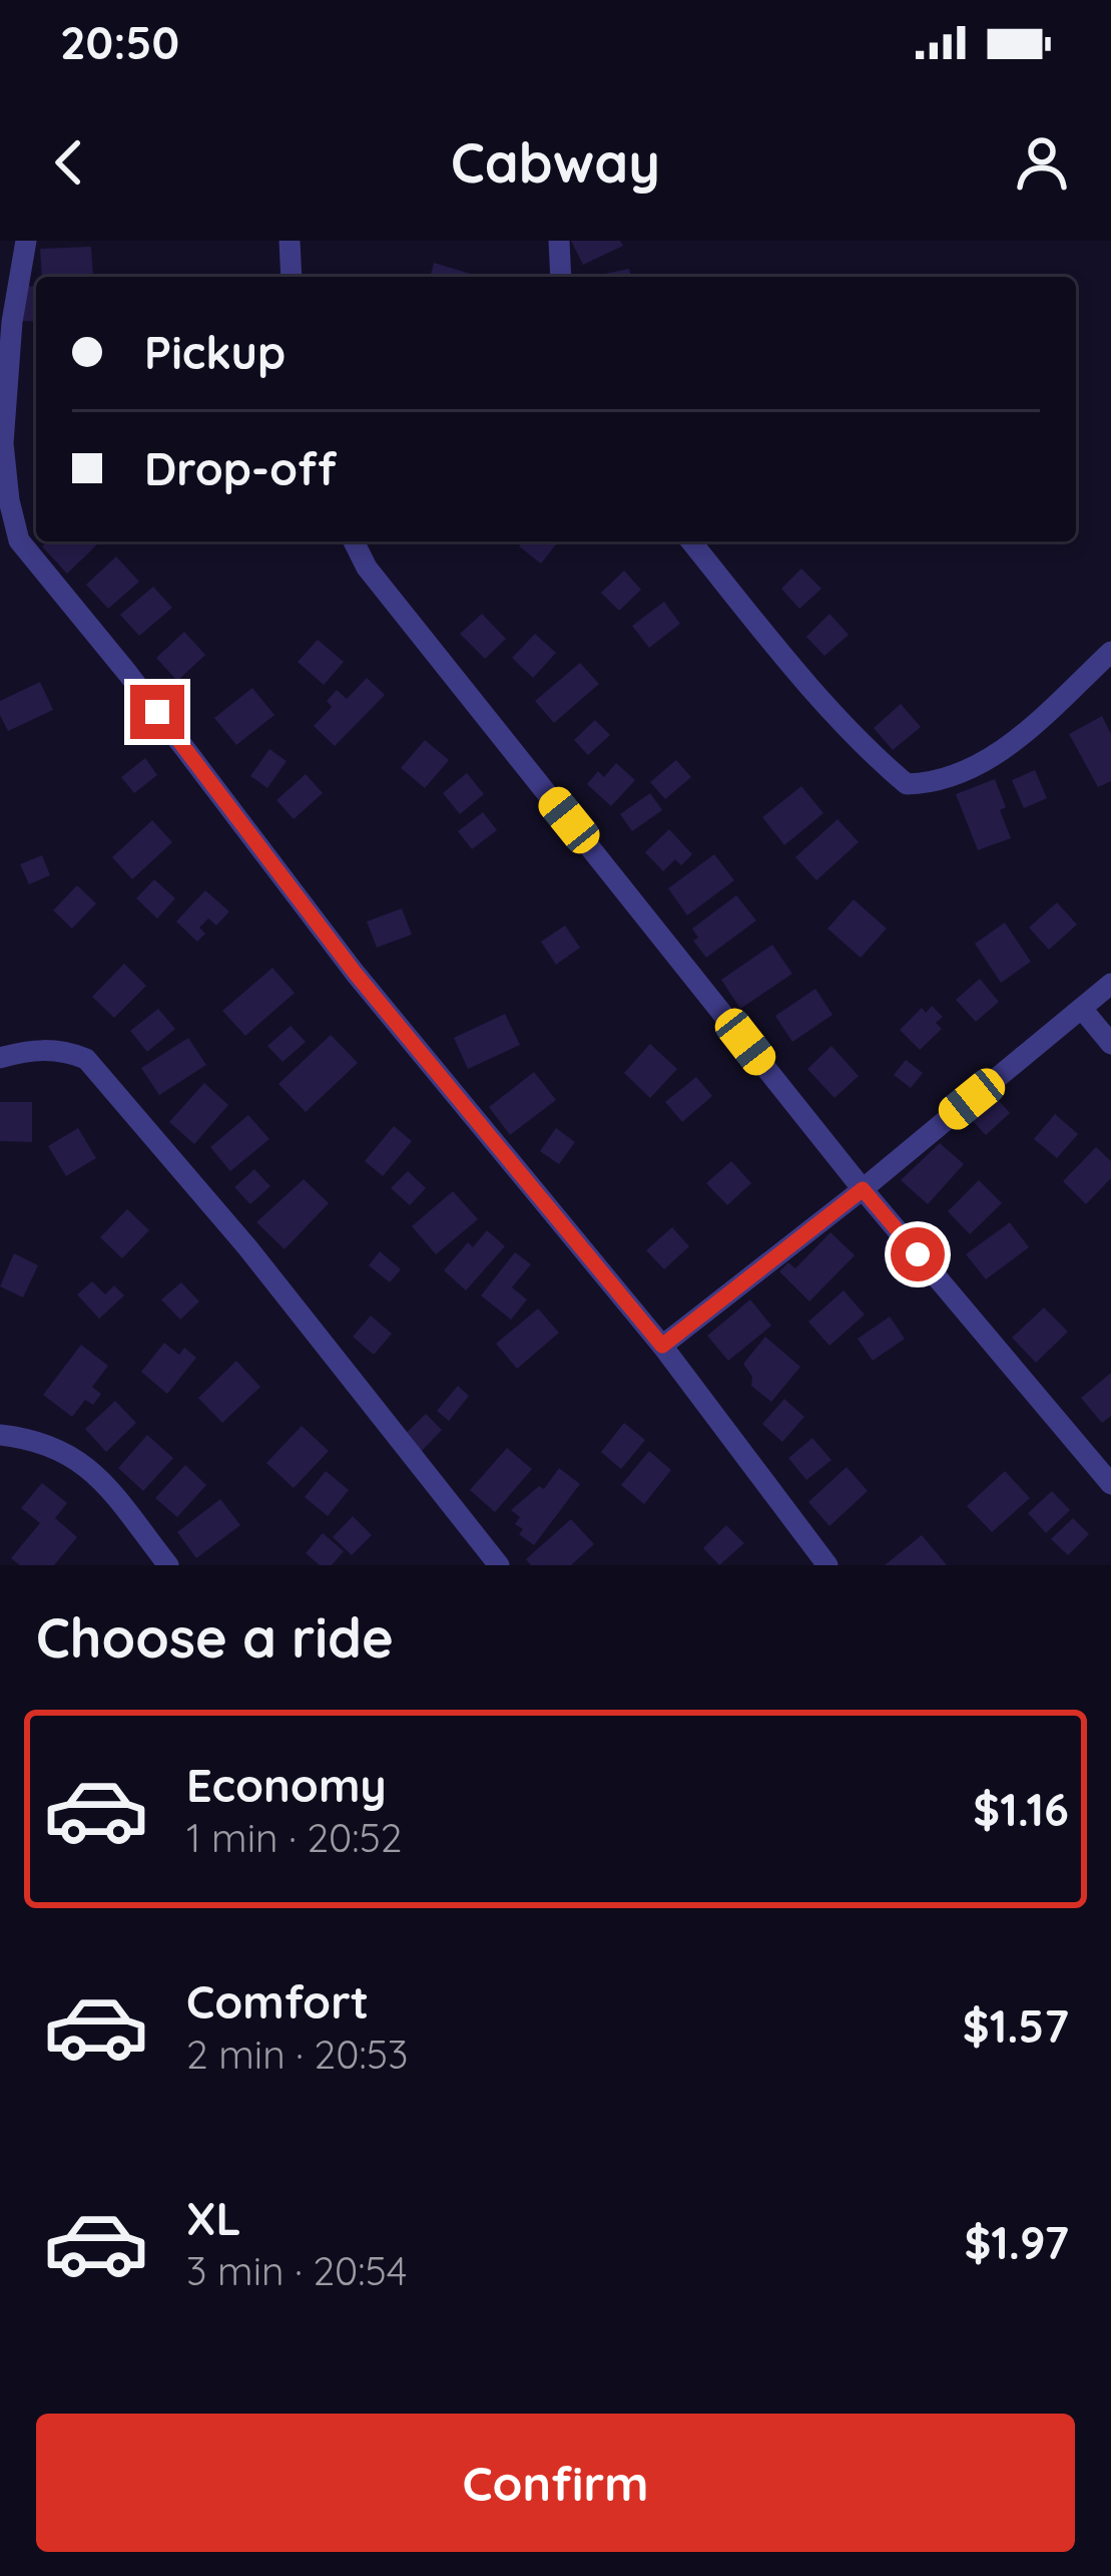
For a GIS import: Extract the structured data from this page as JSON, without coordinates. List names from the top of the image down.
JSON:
{
  "page": {
    "status": "20:50",
    "header": "Cabway",
    "banner": ["Pickup", "Drop-off"],
    "heading": "Choose a ride",
    "list": [
      {
        "name": "Economy",
        "note": "1 min · 20:52",
        "value": "$1.16"
      },
      {
        "name": "Comfort",
        "note": "2 min · 20:53",
        "value": "$1.57"
      },
      {
        "name": "XL",
        "note": "3 min · 20:54",
        "value": "$1.97"
      }
    ],
    "buttons": "Confirm"
  }
}
